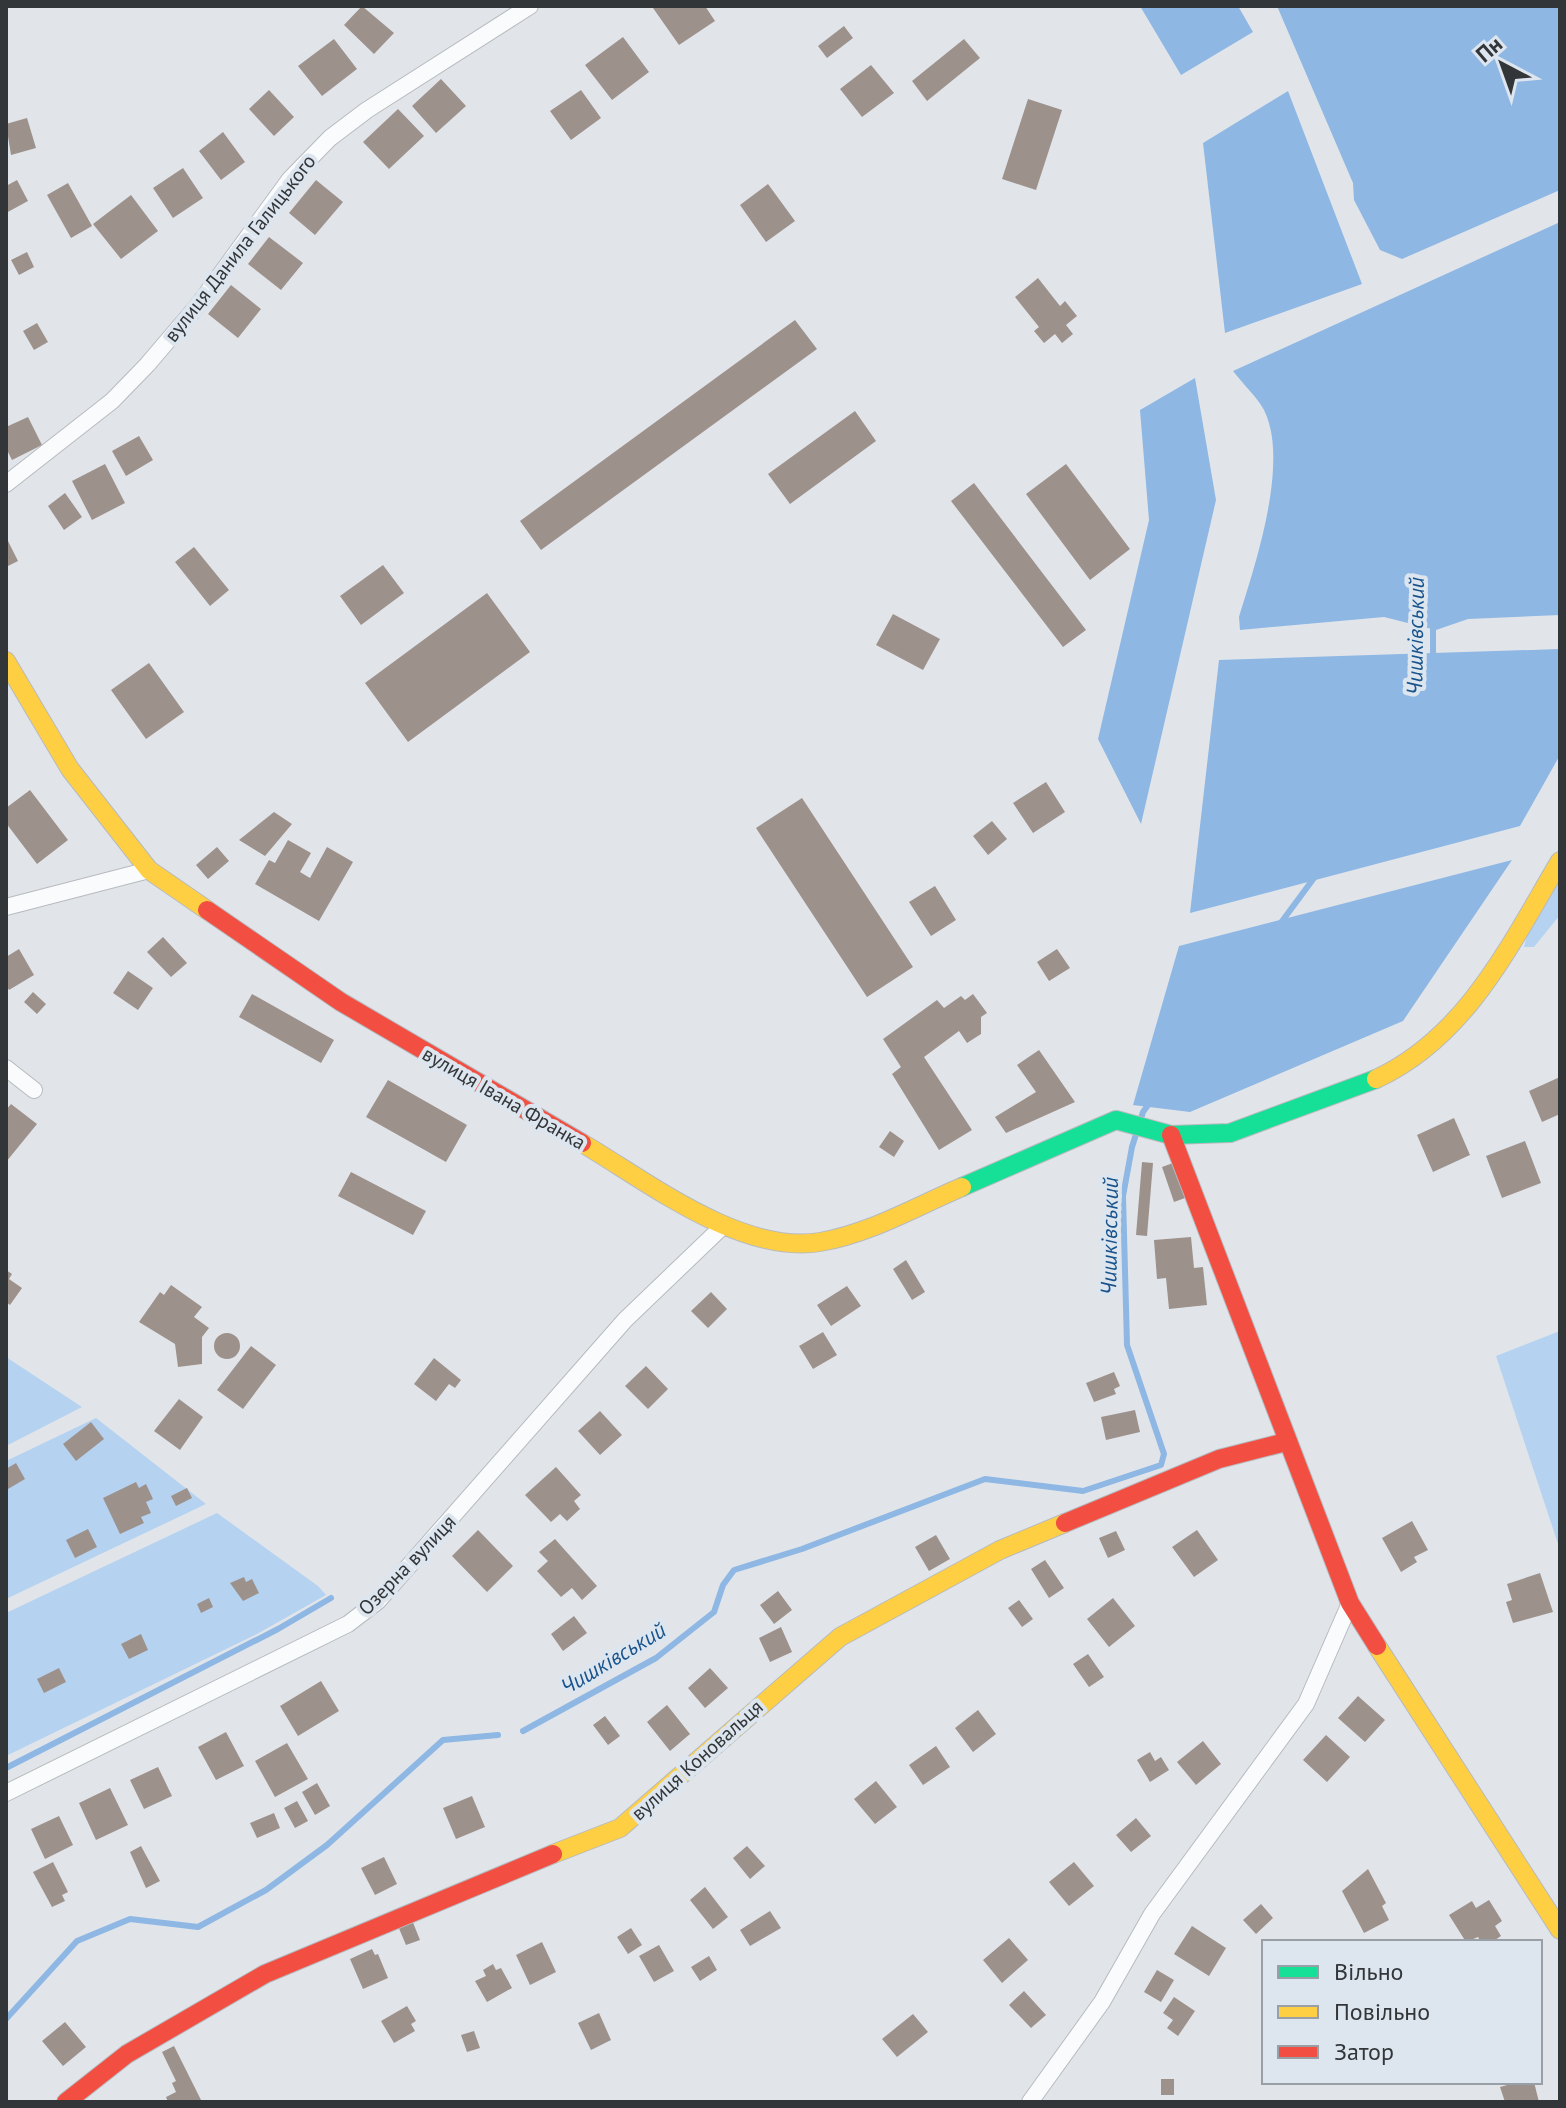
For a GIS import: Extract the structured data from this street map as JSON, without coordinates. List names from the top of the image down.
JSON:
{
  "streets": {
    "street": [
      "вулиця Данила Галицького",
      "вулиця Івана Франка",
      "Озерна вулиця",
      "вулиця Коновальця"
    ]
  },
  "crossings": [
    ["вулиця Івана Франка", "Озерна вулиця"]
  ],
  "water": ["Чишківський"],
  "legend": ["Вільно", "Повільно", "Затор"],
  "north": "top left"
}
